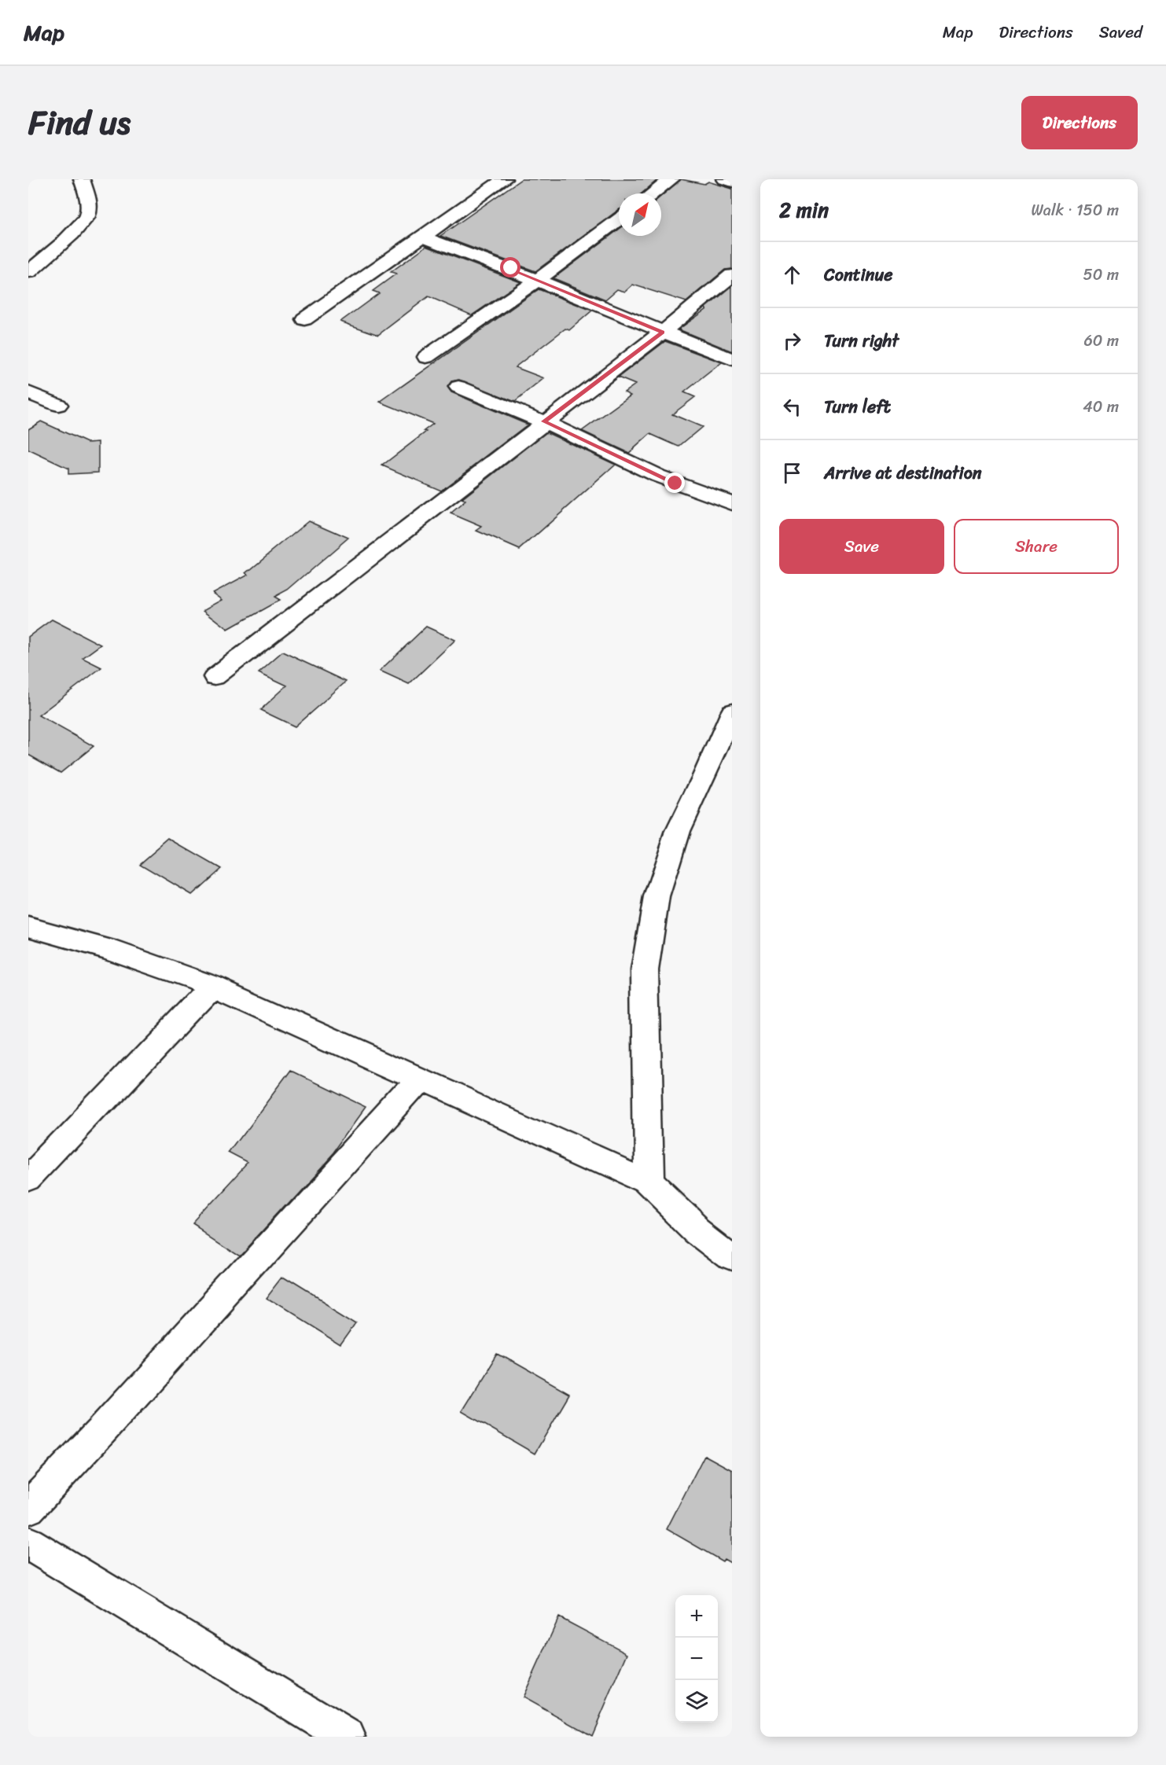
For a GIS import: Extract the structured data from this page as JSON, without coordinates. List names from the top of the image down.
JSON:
{
  "north": "top right",
  "page": {
    "header": "Map",
    "nav": ["Map", "Directions", "Saved"],
    "title": "Find us",
    "buttons": [
      "Directions",
      ["Save", "Share"]
    ],
    "heading": ["2 min", "Walk · 150 m"],
    "list": [
      ["Continue", "50 m"],
      ["Turn right", "60 m"],
      ["Turn left", "40 m"],
      "Arrive at destination"
    ],
    "map_buttons": ["+", "−"]
  }
}
